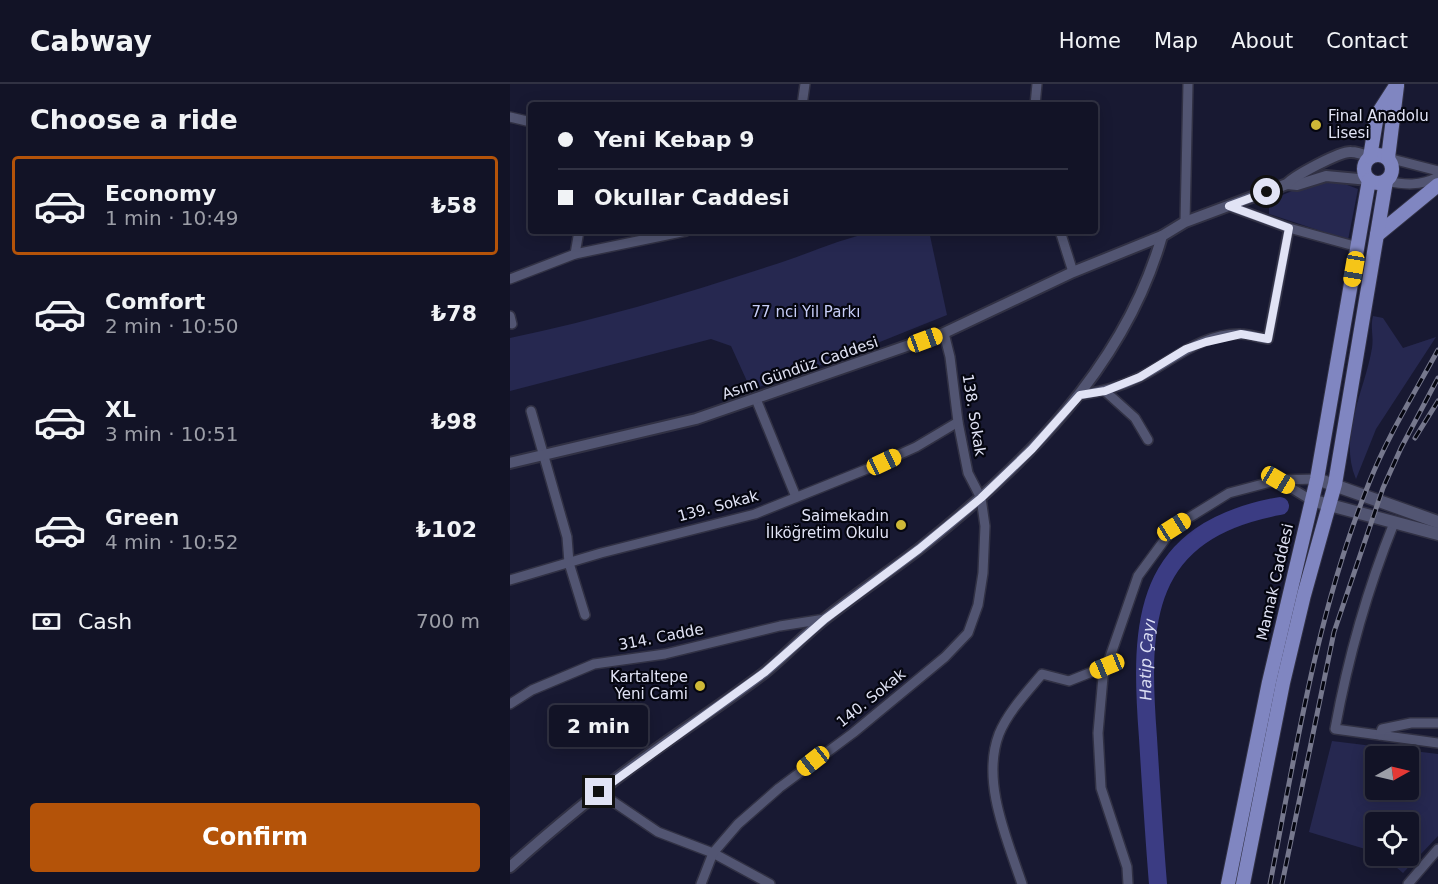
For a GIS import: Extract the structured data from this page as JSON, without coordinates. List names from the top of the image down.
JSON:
{
  "streets": {
    "main road": ["Mamak Caddesi"],
    "street": [
      "Asım Gündüz Caddesi",
      "138. Sokak",
      "139. Sokak",
      "314. Cadde",
      "140. Sokak"
    ]
  },
  "crossings": [
    ["Asım Gündüz Caddesi", "138. Sokak"],
    ["Asım Gündüz Caddesi", "Mamak Caddesi"],
    ["138. Sokak", "139. Sokak"],
    ["138. Sokak", "140. Sokak"]
  ],
  "water": ["Hatip Çayı"],
  "parks": ["77 nci Yil Parkı"],
  "places": ["Final Anadolu Lisesi", "Saimekadın İlköğretim Okulu", "Kartaltepe Yeni Cami"],
  "north": "right",
  "page": {
    "header": "Cabway",
    "nav": [
      "Home",
      "Map",
      "About",
      "Contact"
    ],
    "heading": "Choose a ride",
    "banner": ["Yeni Kebap 9", "Okullar Caddesi"],
    "list": [
      {
        "name": "Economy",
        "note": "1 min · 10:49",
        "value": "₺58"
      },
      {
        "name": "Comfort",
        "note": "2 min · 10:50",
        "value": "₺78"
      },
      {
        "name": "XL",
        "note": "3 min · 10:51",
        "value": "₺98"
      },
      {
        "name": "Green",
        "note": "4 min · 10:52",
        "value": "₺102"
      }
    ],
    "pay": ["Cash", "700 m"],
    "bubble": "2 min",
    "buttons": "Confirm"
  }
}
